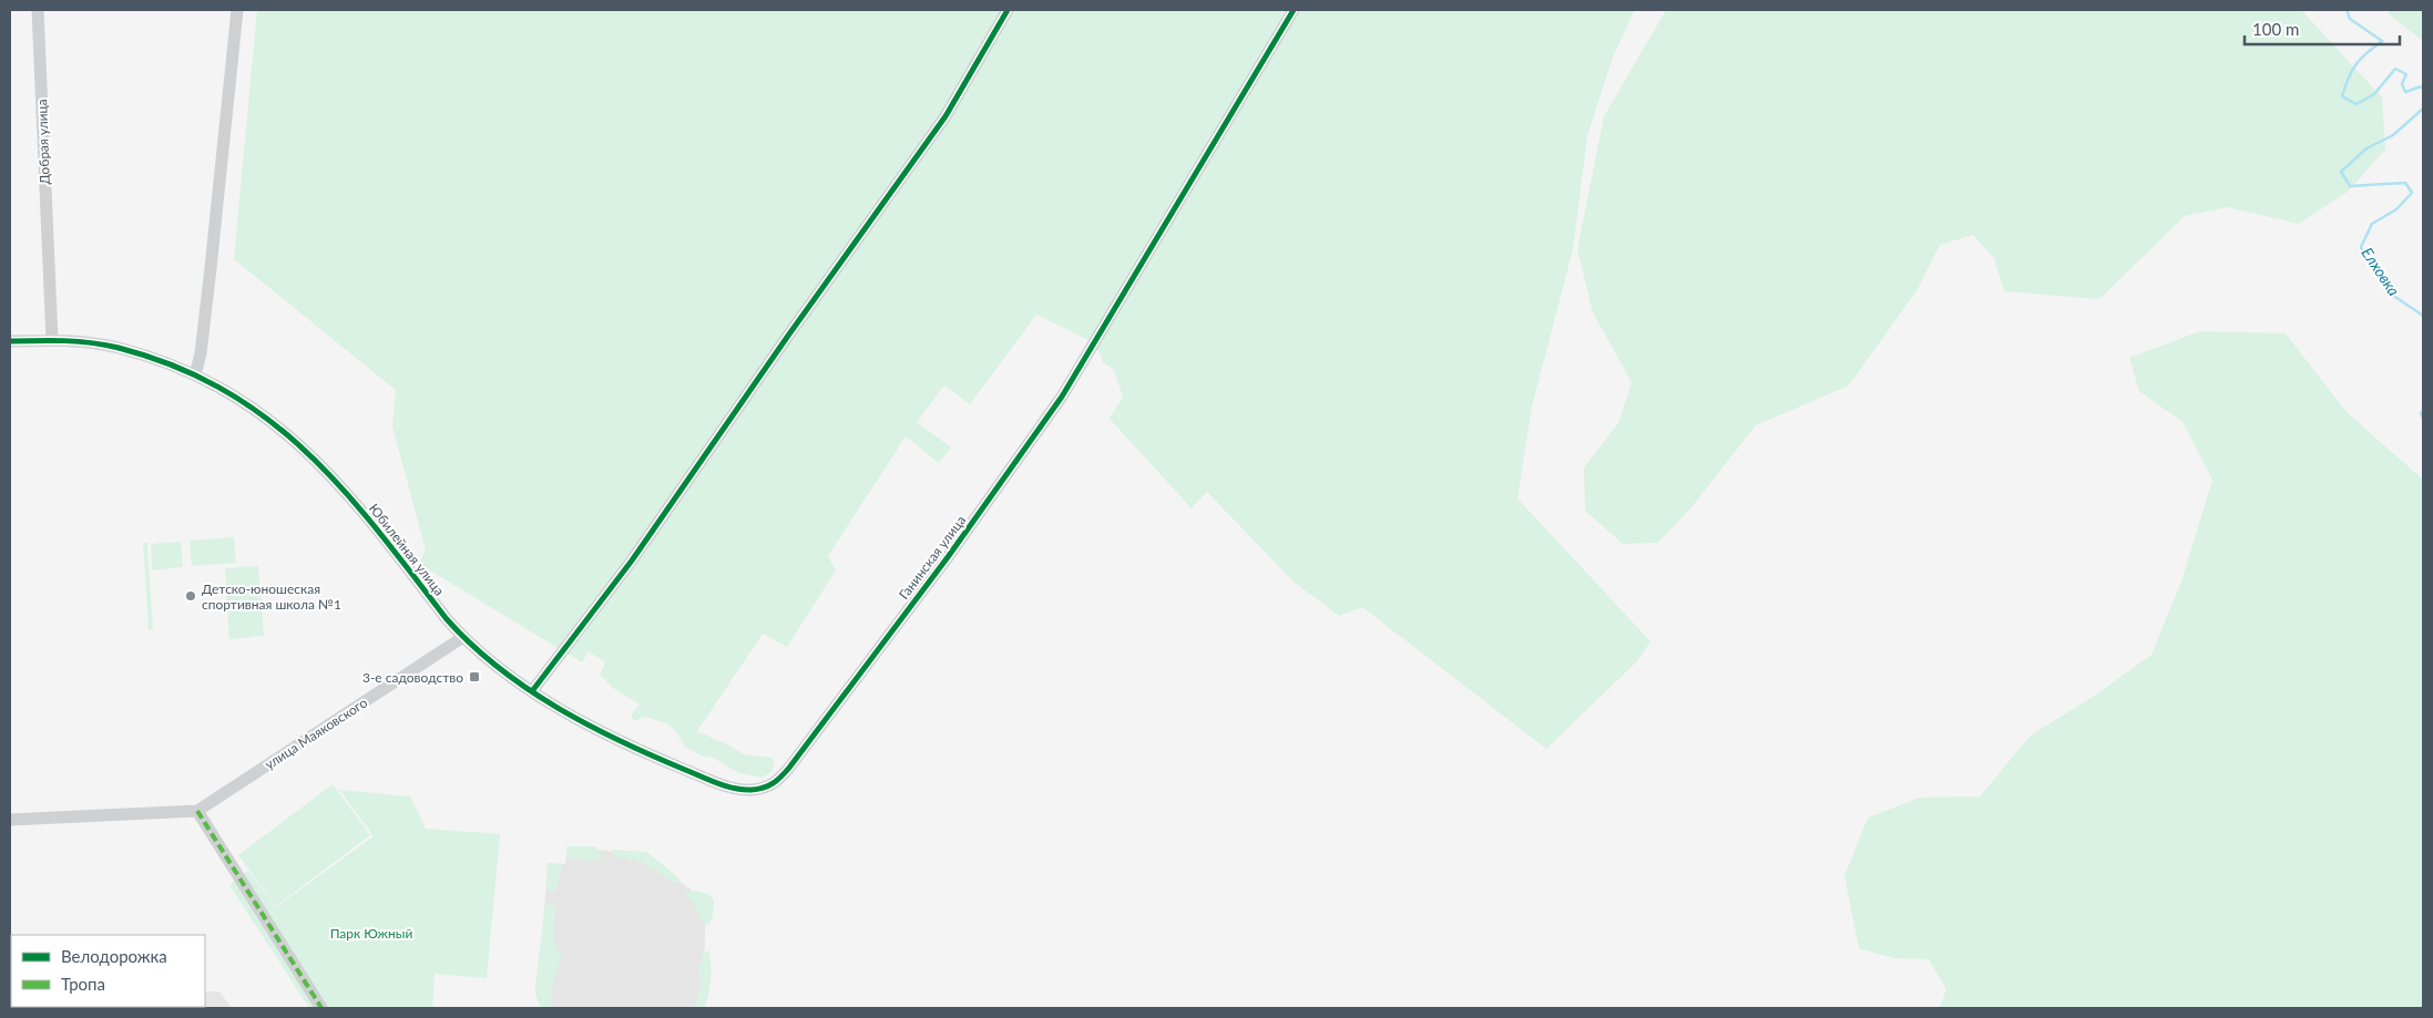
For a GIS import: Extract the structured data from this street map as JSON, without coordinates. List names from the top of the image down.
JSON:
{
  "streets": {
    "street": [
      "Добрая улица",
      "Юбилейная улица",
      "Ганинская улица",
      "улица Маяковского"
    ]
  },
  "crossings": [
    ["Добрая улица", "Юбилейная улица"],
    ["Юбилейная улица", "Ганинская улица"],
    ["Юбилейная улица", "улица Маяковского"]
  ],
  "water": ["Елховка"],
  "parks": ["Парк Южный"],
  "places": {
    "other": ["Детско-юношеская спортивная школа №1"],
    "transit": ["3-е садоводство"]
  },
  "legend": ["Велодорожка", "Тропа"],
  "scale_bar": "100 m"
}
